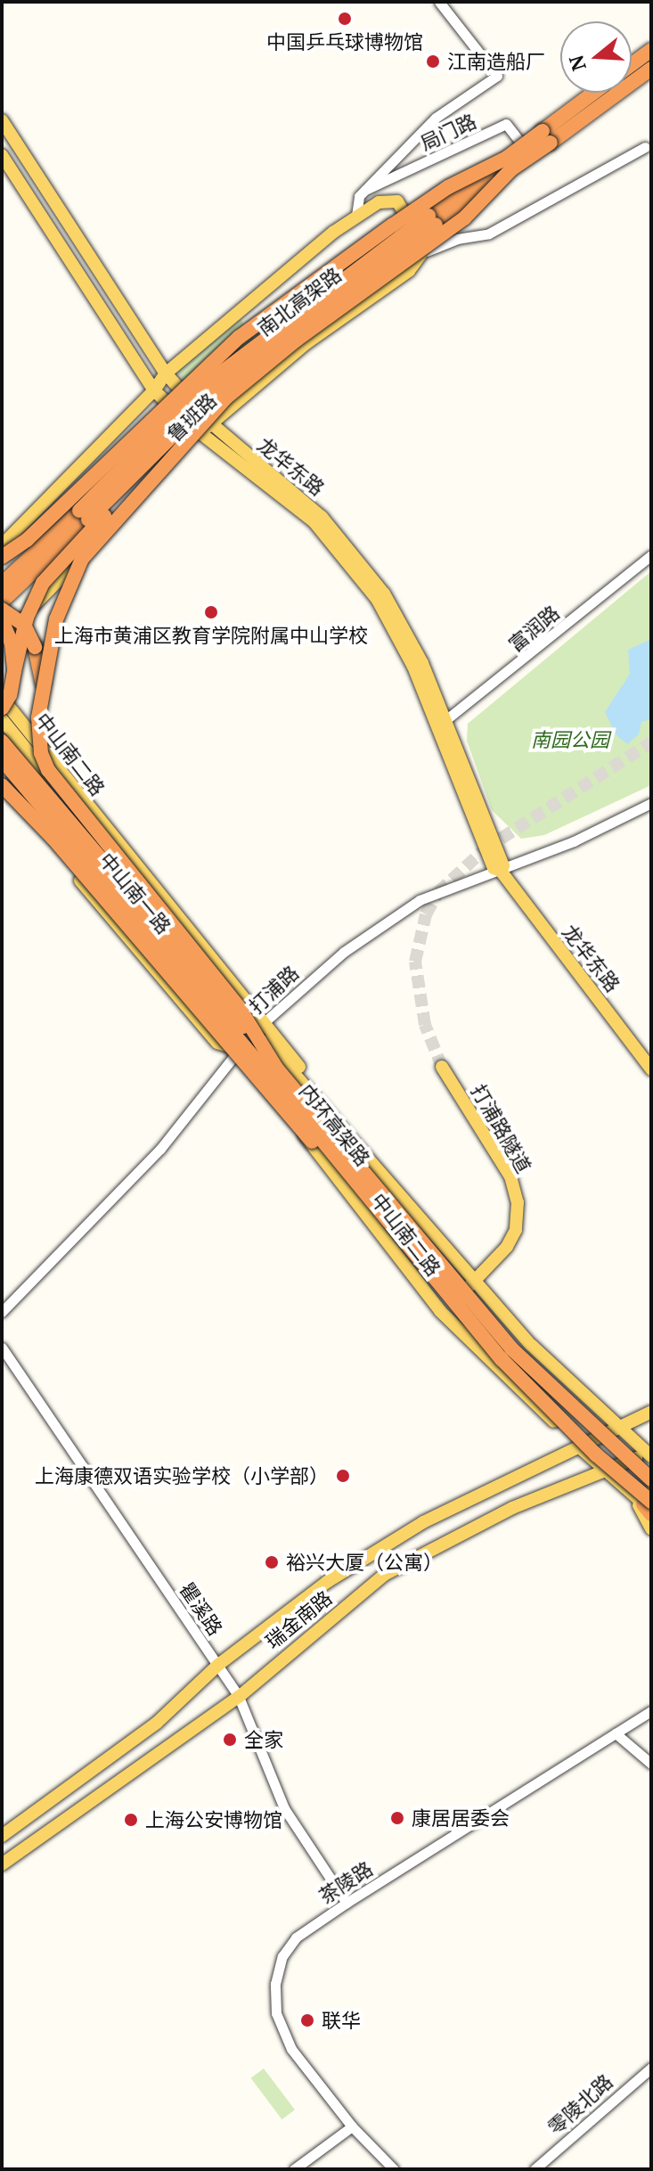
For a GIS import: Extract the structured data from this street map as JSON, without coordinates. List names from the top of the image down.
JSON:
{
  "streets": {
    "highway": ["南北高架路", "内环高架路"],
    "main road": [
      "鲁班路",
      "龙华东路",
      "中山南二路",
      "中山南一路",
      "打浦路隧道",
      "瑞金南路"
    ],
    "street": [
      "局门路",
      "富润路",
      "打浦路",
      "瞿溪路",
      "茶陵路",
      "零陵北路"
    ]
  },
  "crossings": [
    ["局门路", "鲁班路"],
    ["鲁班路", "龙华东路"],
    ["龙华东路", "富润路"],
    ["龙华东路", "打浦路"],
    ["中山南二路", "中山南一路"],
    ["中山南二路", "打浦路"],
    ["中山南二路", "内环高架路"],
    ["中山南二路", "打浦路隧道"],
    ["中山南二路", "瑞金南路"],
    ["中山南一路", "打浦路"],
    ["中山南一路", "内环高架路"],
    ["瞿溪路", "瑞金南路"],
    ["瞿溪路", "茶陵路"]
  ],
  "parks": ["南园公园"],
  "places": [
    "中国乒乓球博物馆",
    "江南造船厂",
    "上海市黄浦区教育学院附属中山学校",
    "上海康德双语实验学校（小学部）",
    "裕兴大厦（公寓）",
    "全家",
    "康居居委会",
    "上海公安博物馆",
    "联华"
  ],
  "north": "left"
}
